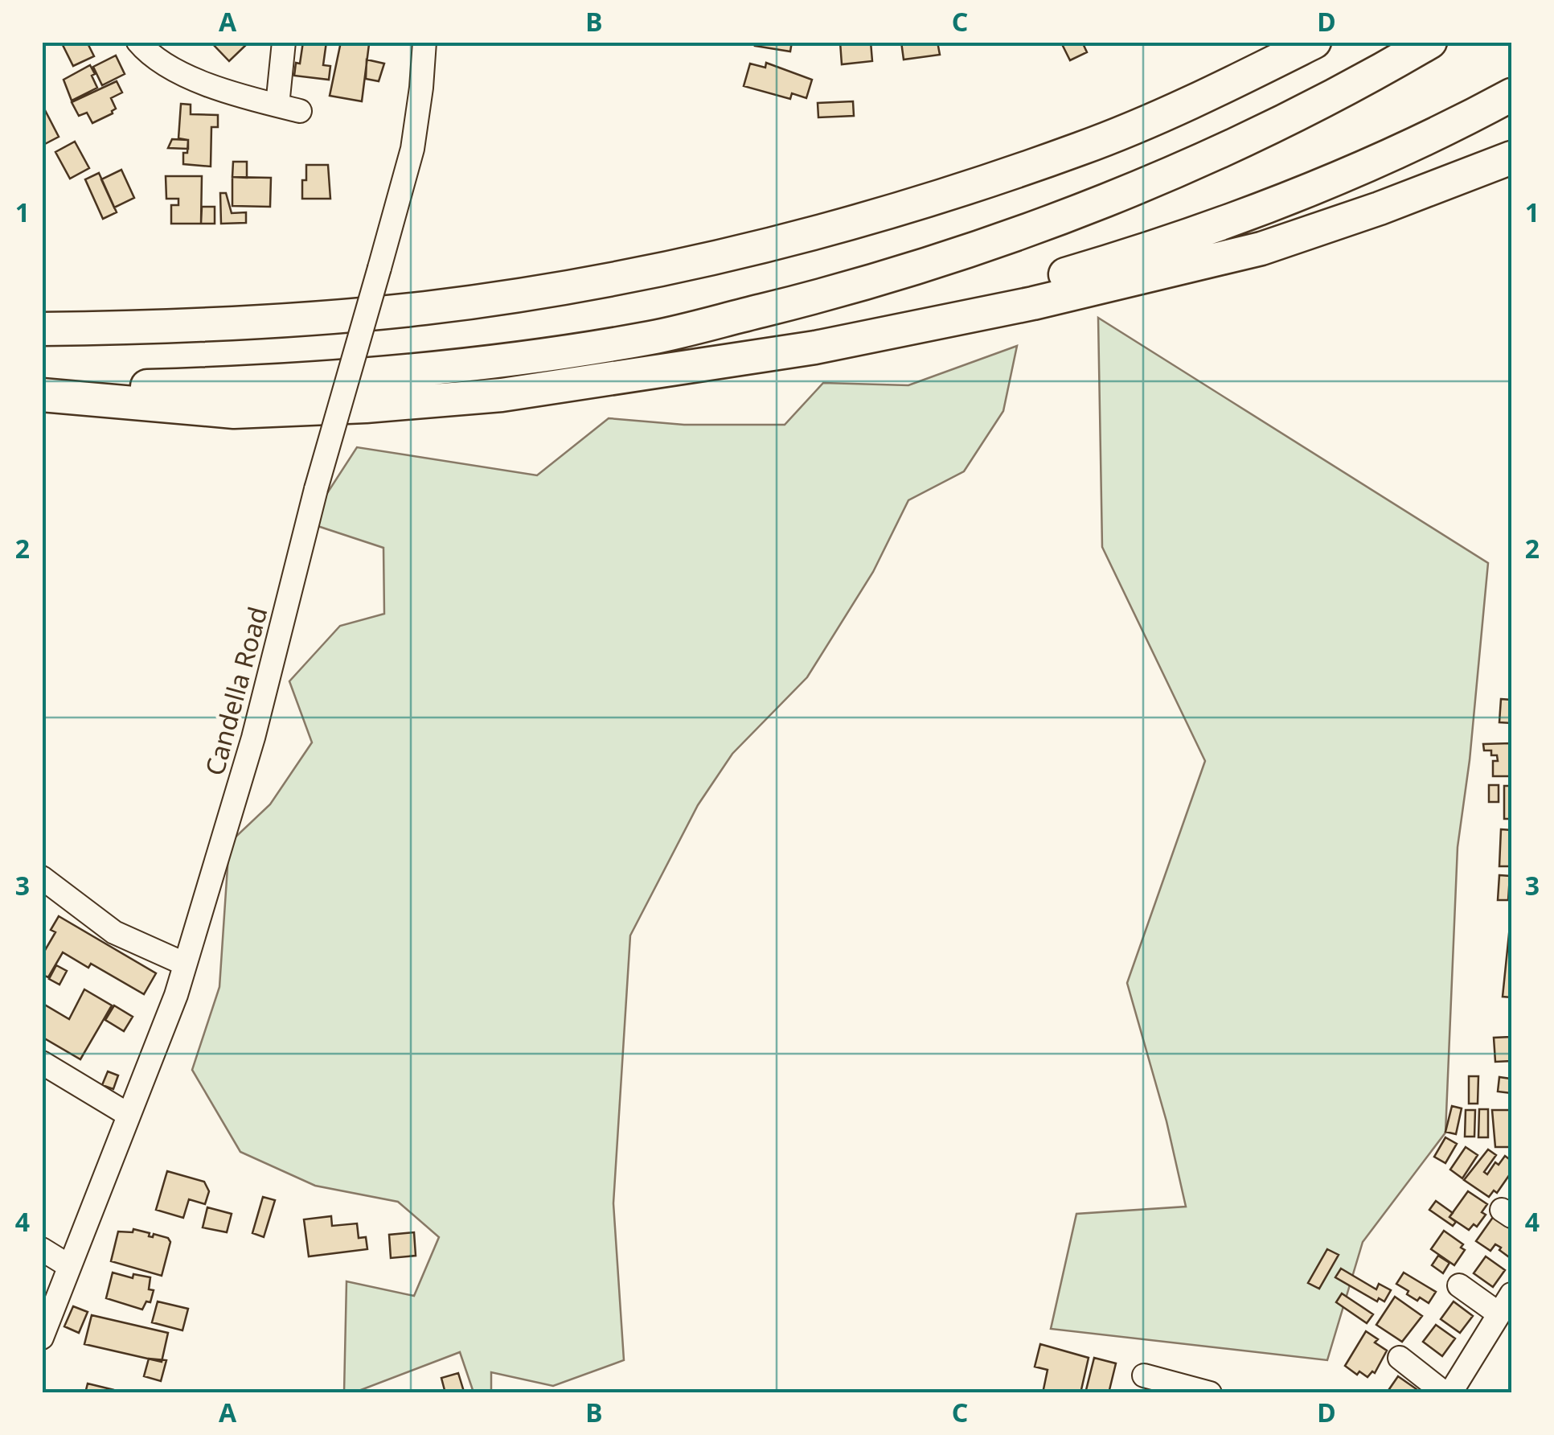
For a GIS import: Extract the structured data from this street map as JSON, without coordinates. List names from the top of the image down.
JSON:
{
  "streets": {
    "street": ["Candella Road"]
  },
  "grid": {
    "columns": [
      "A",
      "B",
      "C",
      "D"
    ],
    "rows": [
      "1",
      "2",
      "3",
      "4"
    ]
  }
}
